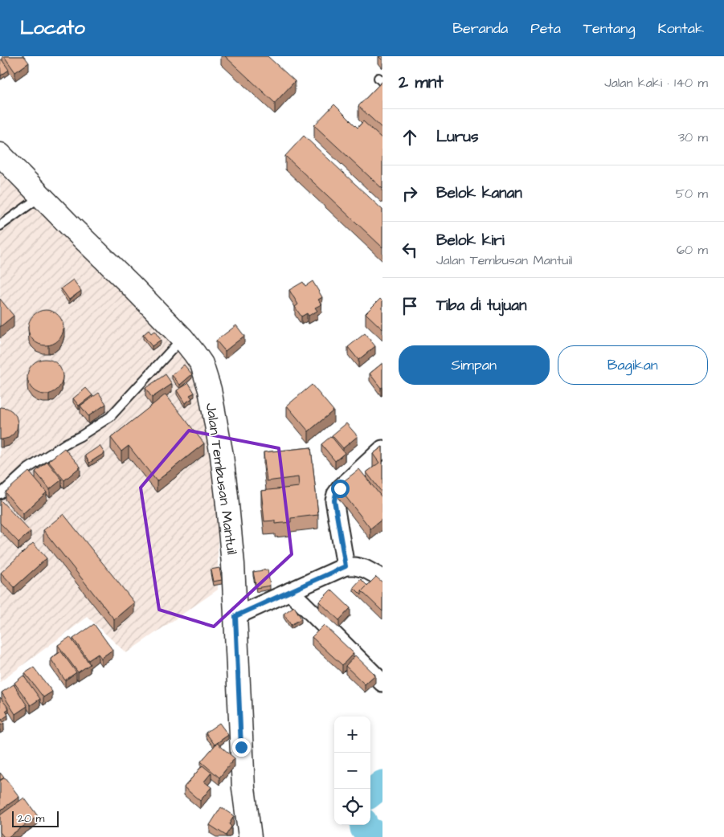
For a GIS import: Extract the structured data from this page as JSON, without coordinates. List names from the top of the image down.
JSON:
{
  "streets": {
    "street": ["Jalan Tembusan Mantuil"]
  },
  "scale_bar": "20 m",
  "page": {
    "header": "Locato",
    "nav": [
      "Beranda",
      "Peta",
      "Tentang",
      "Kontak"
    ],
    "heading": ["2 mnt", "Jalan kaki · 140 m"],
    "list": [
      ["Lurus", "30 m"],
      ["Belok kanan", "50 m"],
      ["Belok kiri", "Jalan Tembusan Mantuil", "60 m"],
      "Tiba di tujuan"
    ],
    "buttons": ["Simpan", "Bagikan"],
    "map_buttons": ["+", "−"],
    "scale": "20 m"
  }
}
